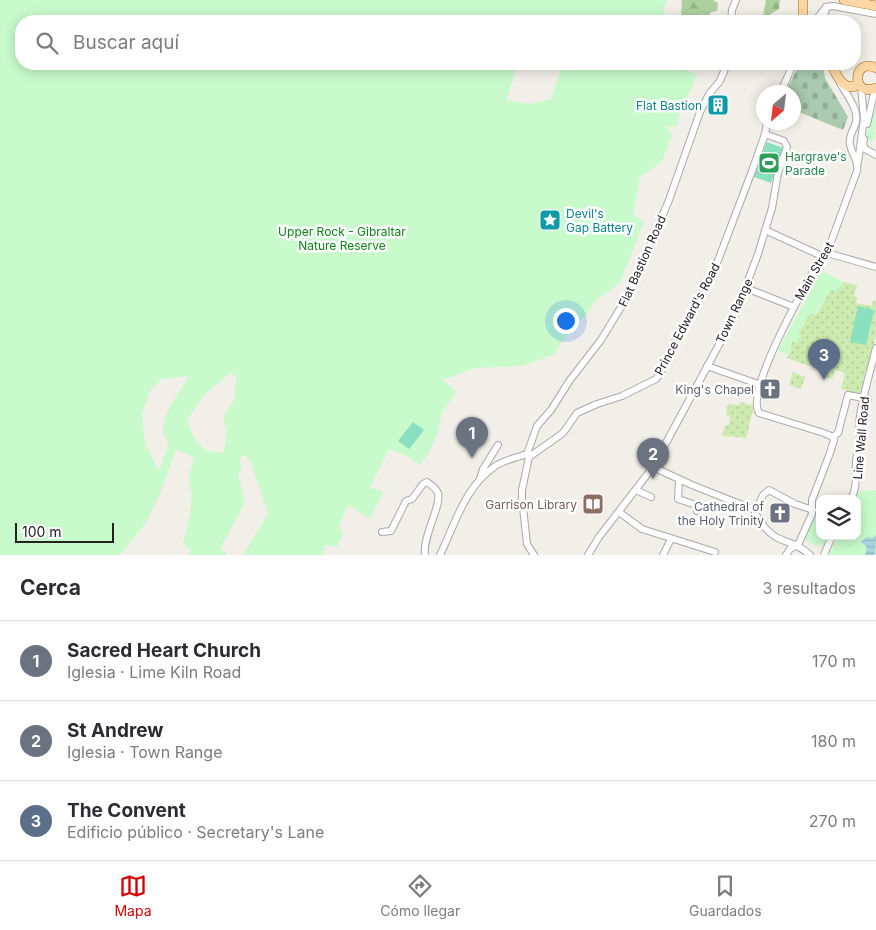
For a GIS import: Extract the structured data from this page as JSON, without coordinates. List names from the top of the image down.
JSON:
{
  "streets": {
    "street": [
      "Flat Bastion Road",
      "Main Street",
      "Town Range",
      "Prince Edward's Road",
      "Line Wall Road"
    ]
  },
  "crossings": [
    ["Flat Bastion Road", "Prince Edward's Road"],
    ["Town Range", "Prince Edward's Road"]
  ],
  "parks": ["Upper Rock - Gibraltar Nature Reserve"],
  "places": {
    "building": ["Flat Bastion"],
    "sports": ["Hargrave's Parade"],
    "place": ["Devil's Gap Battery"],
    "church": ["King's Chapel", "Cathedral of the Holy Trinity"],
    "library": ["Garrison Library"]
  },
  "scale_bar": "100 m",
  "north": "bottom left",
  "page": {
    "search": "Buscar aquí",
    "pins": ["3", "1", "2"],
    "scale": "100 m",
    "heading": ["Cerca", "3 resultados"],
    "list": [
      {
        "mark": "1",
        "name": "Sacred Heart Church",
        "note": "Iglesia · Lime Kiln Road",
        "value": "170 m"
      },
      {
        "mark": "2",
        "name": "St Andrew",
        "note": "Iglesia · Town Range",
        "value": "180 m"
      },
      {
        "mark": "3",
        "name": "The Convent",
        "note": "Edificio público · Secretary's Lane",
        "value": "270 m"
      }
    ],
    "nav": ["Mapa", "Cómo llegar", "Guardados"]
  }
}
